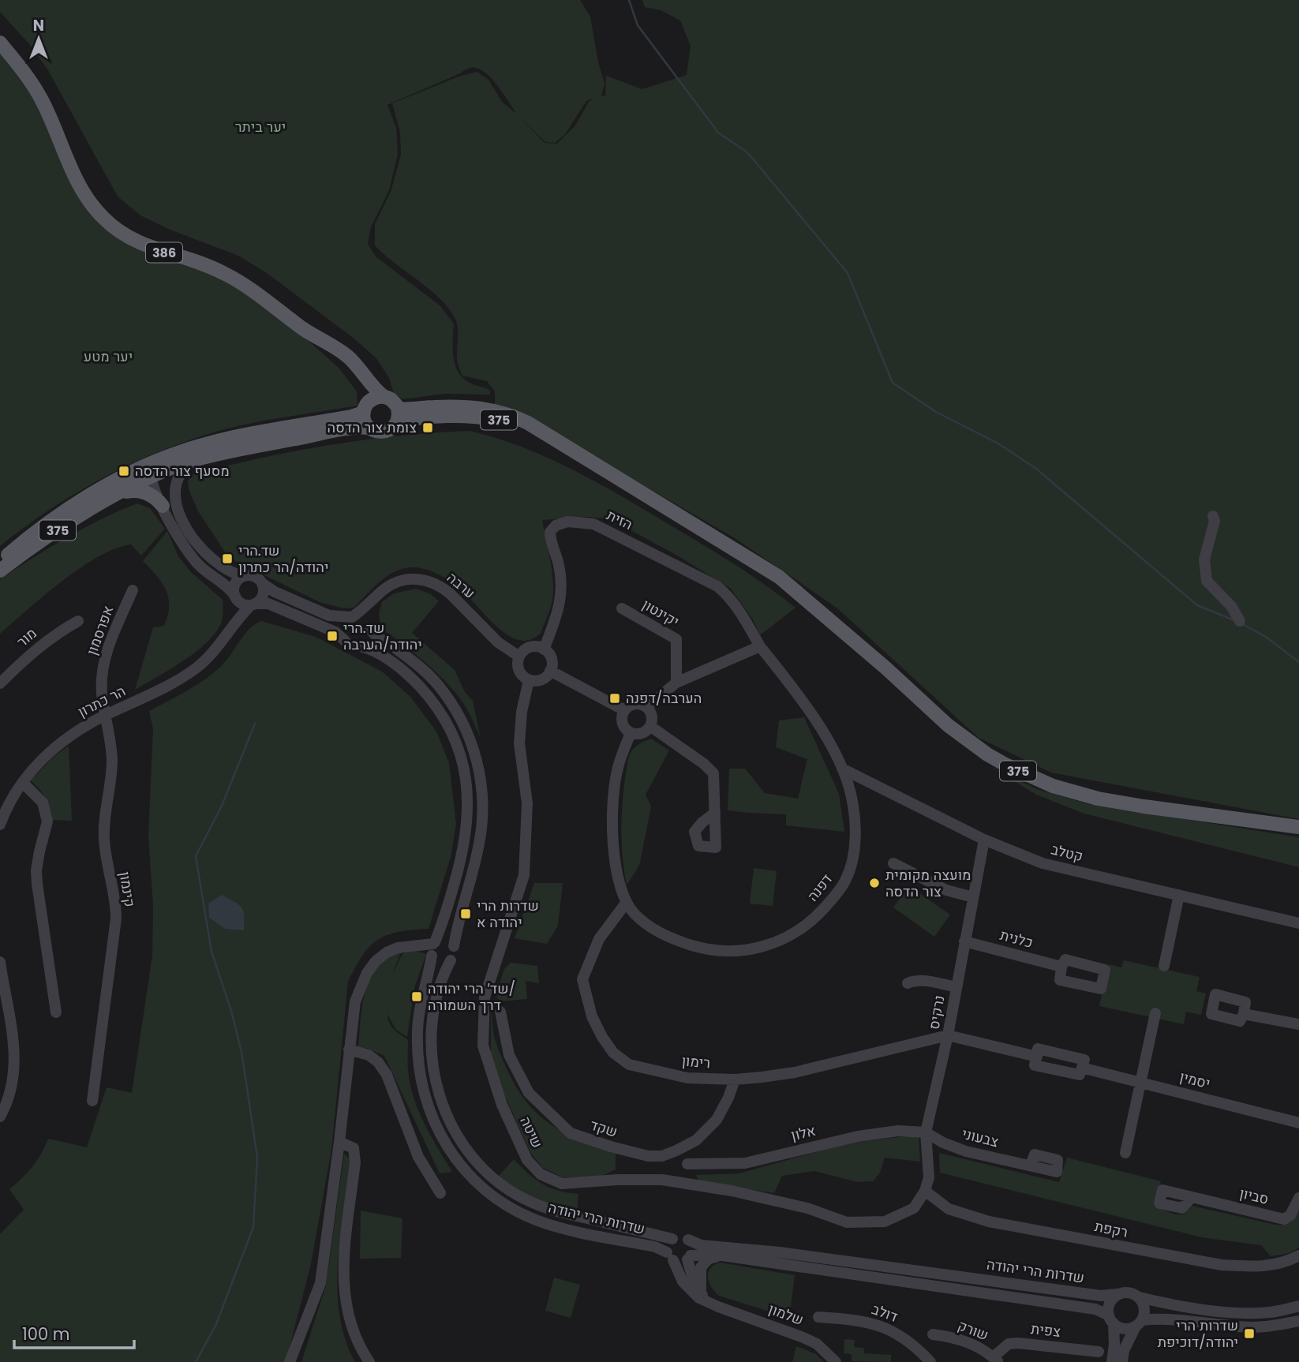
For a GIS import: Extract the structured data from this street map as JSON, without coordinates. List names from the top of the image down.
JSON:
{
  "streets": {
    "main road": ["386", "375"],
    "street": [
      "הזית",
      "ערבה",
      "יקינטון",
      "אפרסמון",
      "מור",
      "הר כתרון",
      "קטלב",
      "דפנה",
      "קינמון",
      "כלנית",
      "נרקיס",
      "רימון",
      "יסמין",
      "שקד",
      "שיטה",
      "אלון",
      "צבעוני",
      "סביון",
      "שדרות הרי יהודה",
      "רקפת",
      "דולב",
      "שלמון",
      "שורק",
      "צפית"
    ]
  },
  "crossings": [
    ["386", "375"],
    ["הזית", "ערבה"],
    ["הזית", "דפנה"],
    ["הזית", "שיטה"],
    ["ערבה", "שיטה"],
    ["ערבה", "שדרות הרי יהודה"],
    ["אפרסמון", "הר כתרון"],
    ["אפרסמון", "קינמון"],
    ["הר כתרון", "קינמון"],
    ["קטלב", "דפנה"],
    ["קטלב", "נרקיס"],
    ["דפנה", "רימון"],
    ["כלנית", "נרקיס"],
    ["נרקיס", "רימון"],
    ["נרקיס", "יסמין"],
    ["נרקיס", "אלון"],
    ["נרקיס", "צבעוני"],
    ["רימון", "יסמין"],
    ["רימון", "שקד"],
    ["שיטה", "רקפת"],
    ["אלון", "צבעוני"],
    ["שדרות הרי יהודה", "שלמון"],
    ["שורק", "צפית"]
  ],
  "parks": ["יער ביתר", "יער מטע"],
  "places": {
    "transit": [
      "צומת צור הדסה",
      "מסעף צור הדסה",
      "שד.הרי יהודה/הר כתרון",
      "שד.הרי יהודה/הערבה",
      "הערבה/דפנה",
      "שדרות הרי יהודה א",
      "שד׳ הרי יהודה/ דרך השמורה",
      "שדרות הרי יהודה/דוכיפת"
    ],
    "other": ["מועצה מקומית צור הדסה"]
  },
  "scale_bar": "100 m",
  "north": "top"
}
